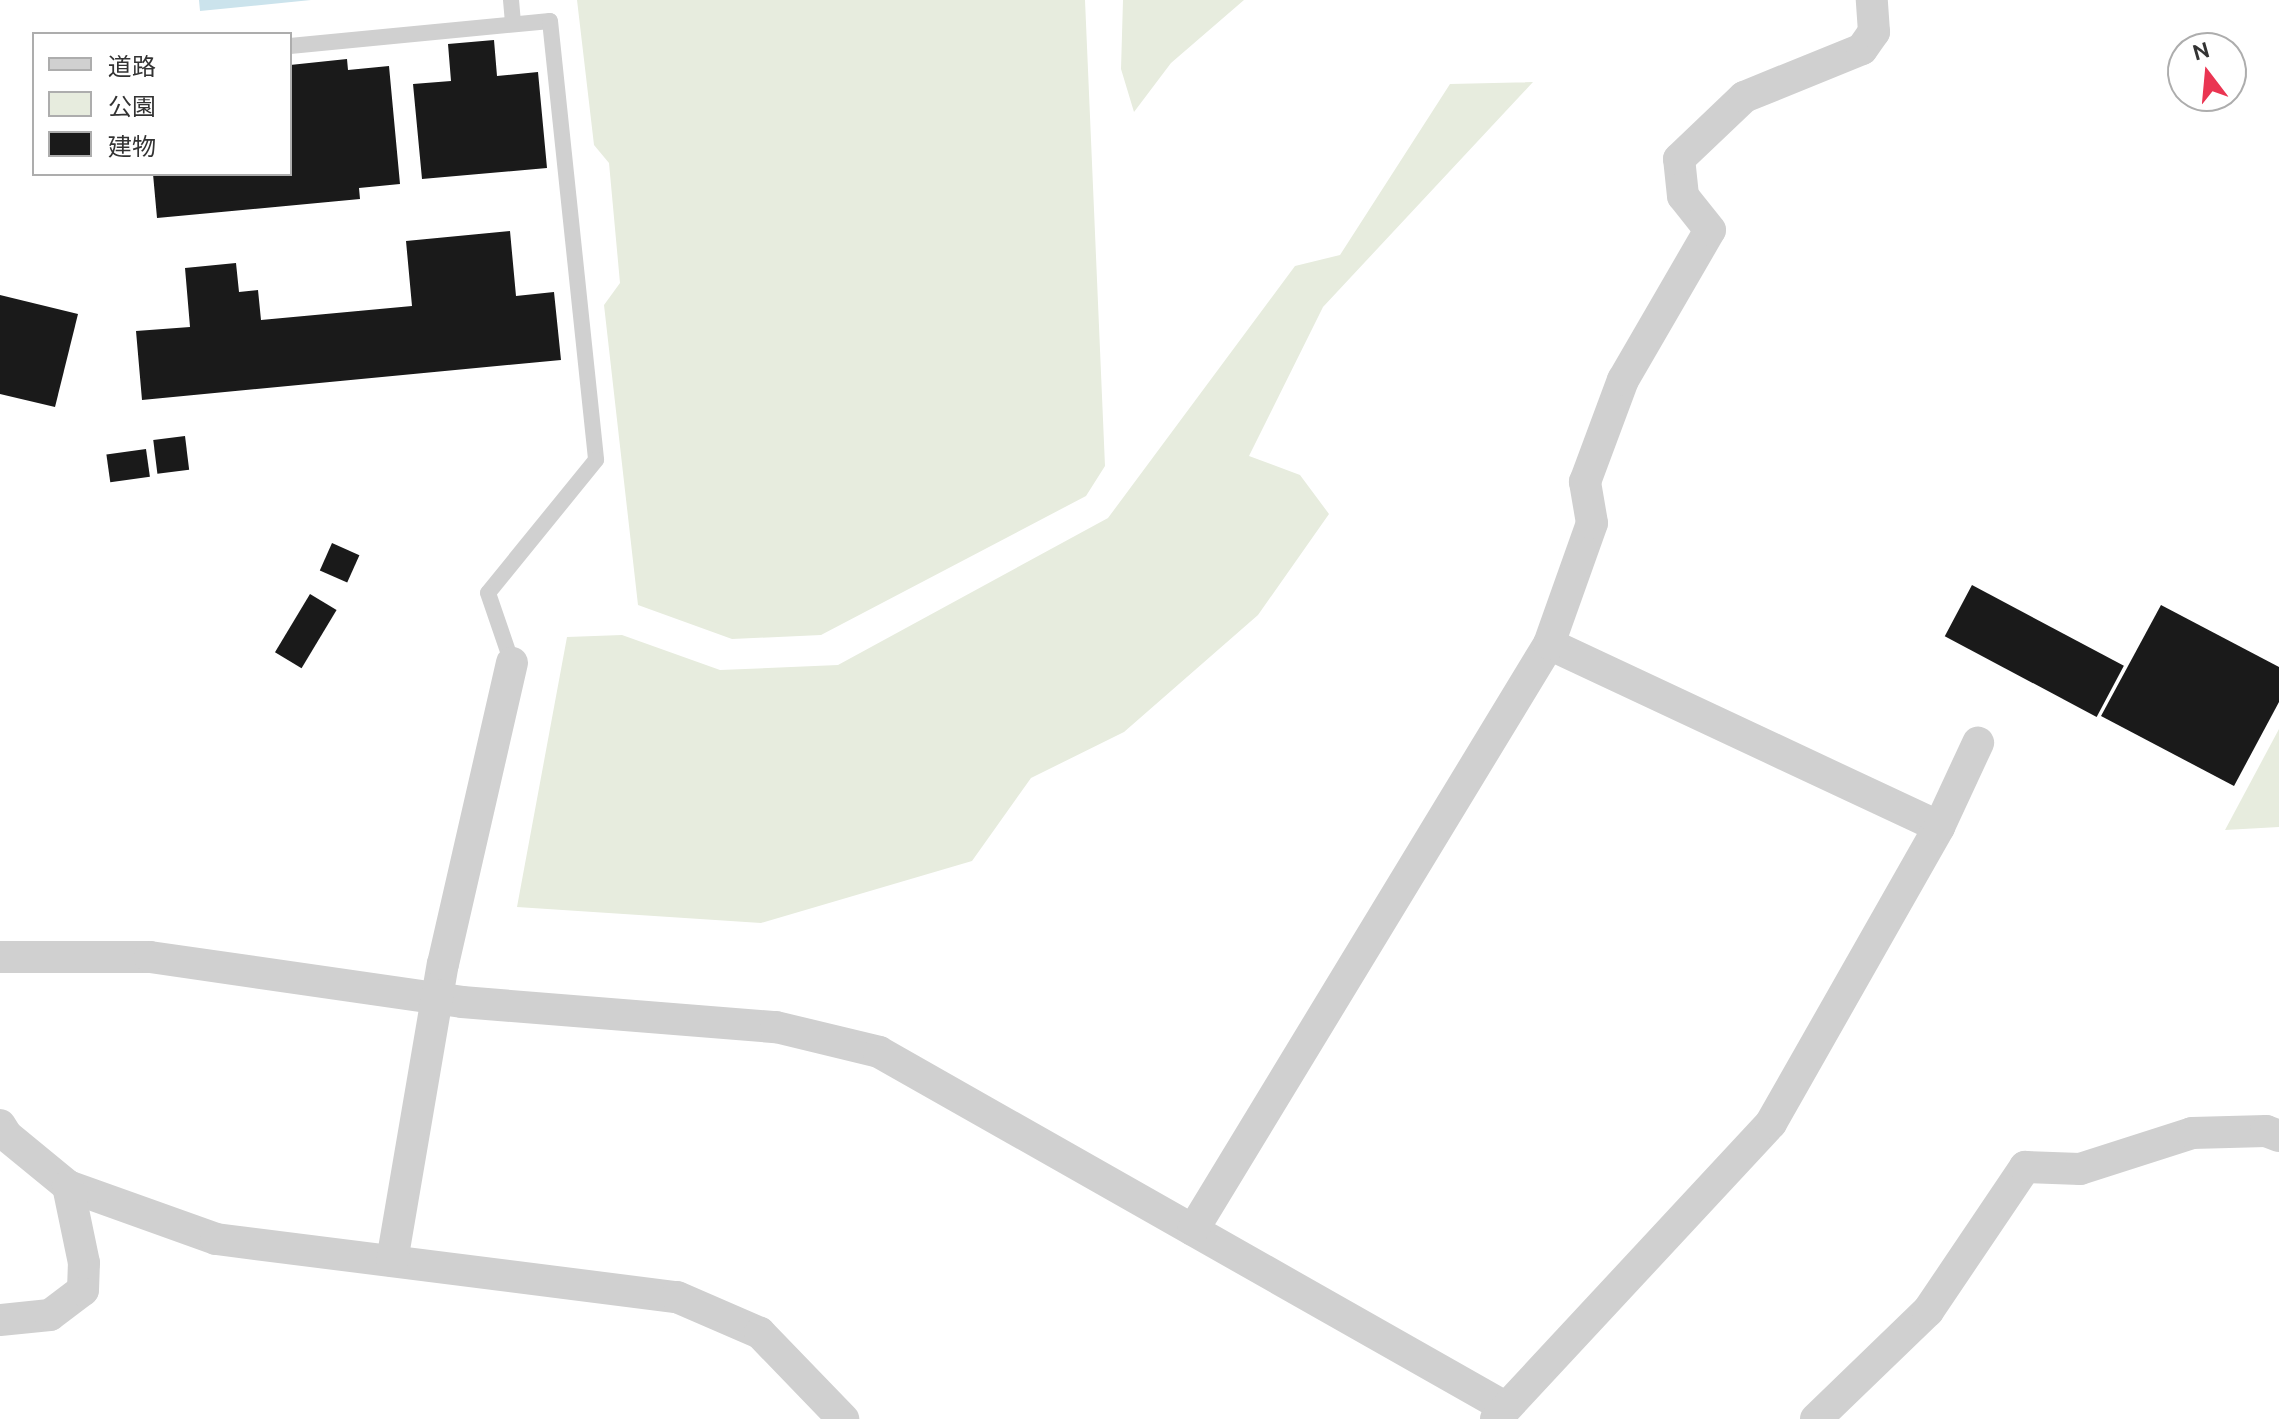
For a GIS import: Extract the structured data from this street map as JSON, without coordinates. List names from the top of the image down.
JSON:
{
  "legend": ["道路", "公園", "建物"],
  "north": "top"
}
